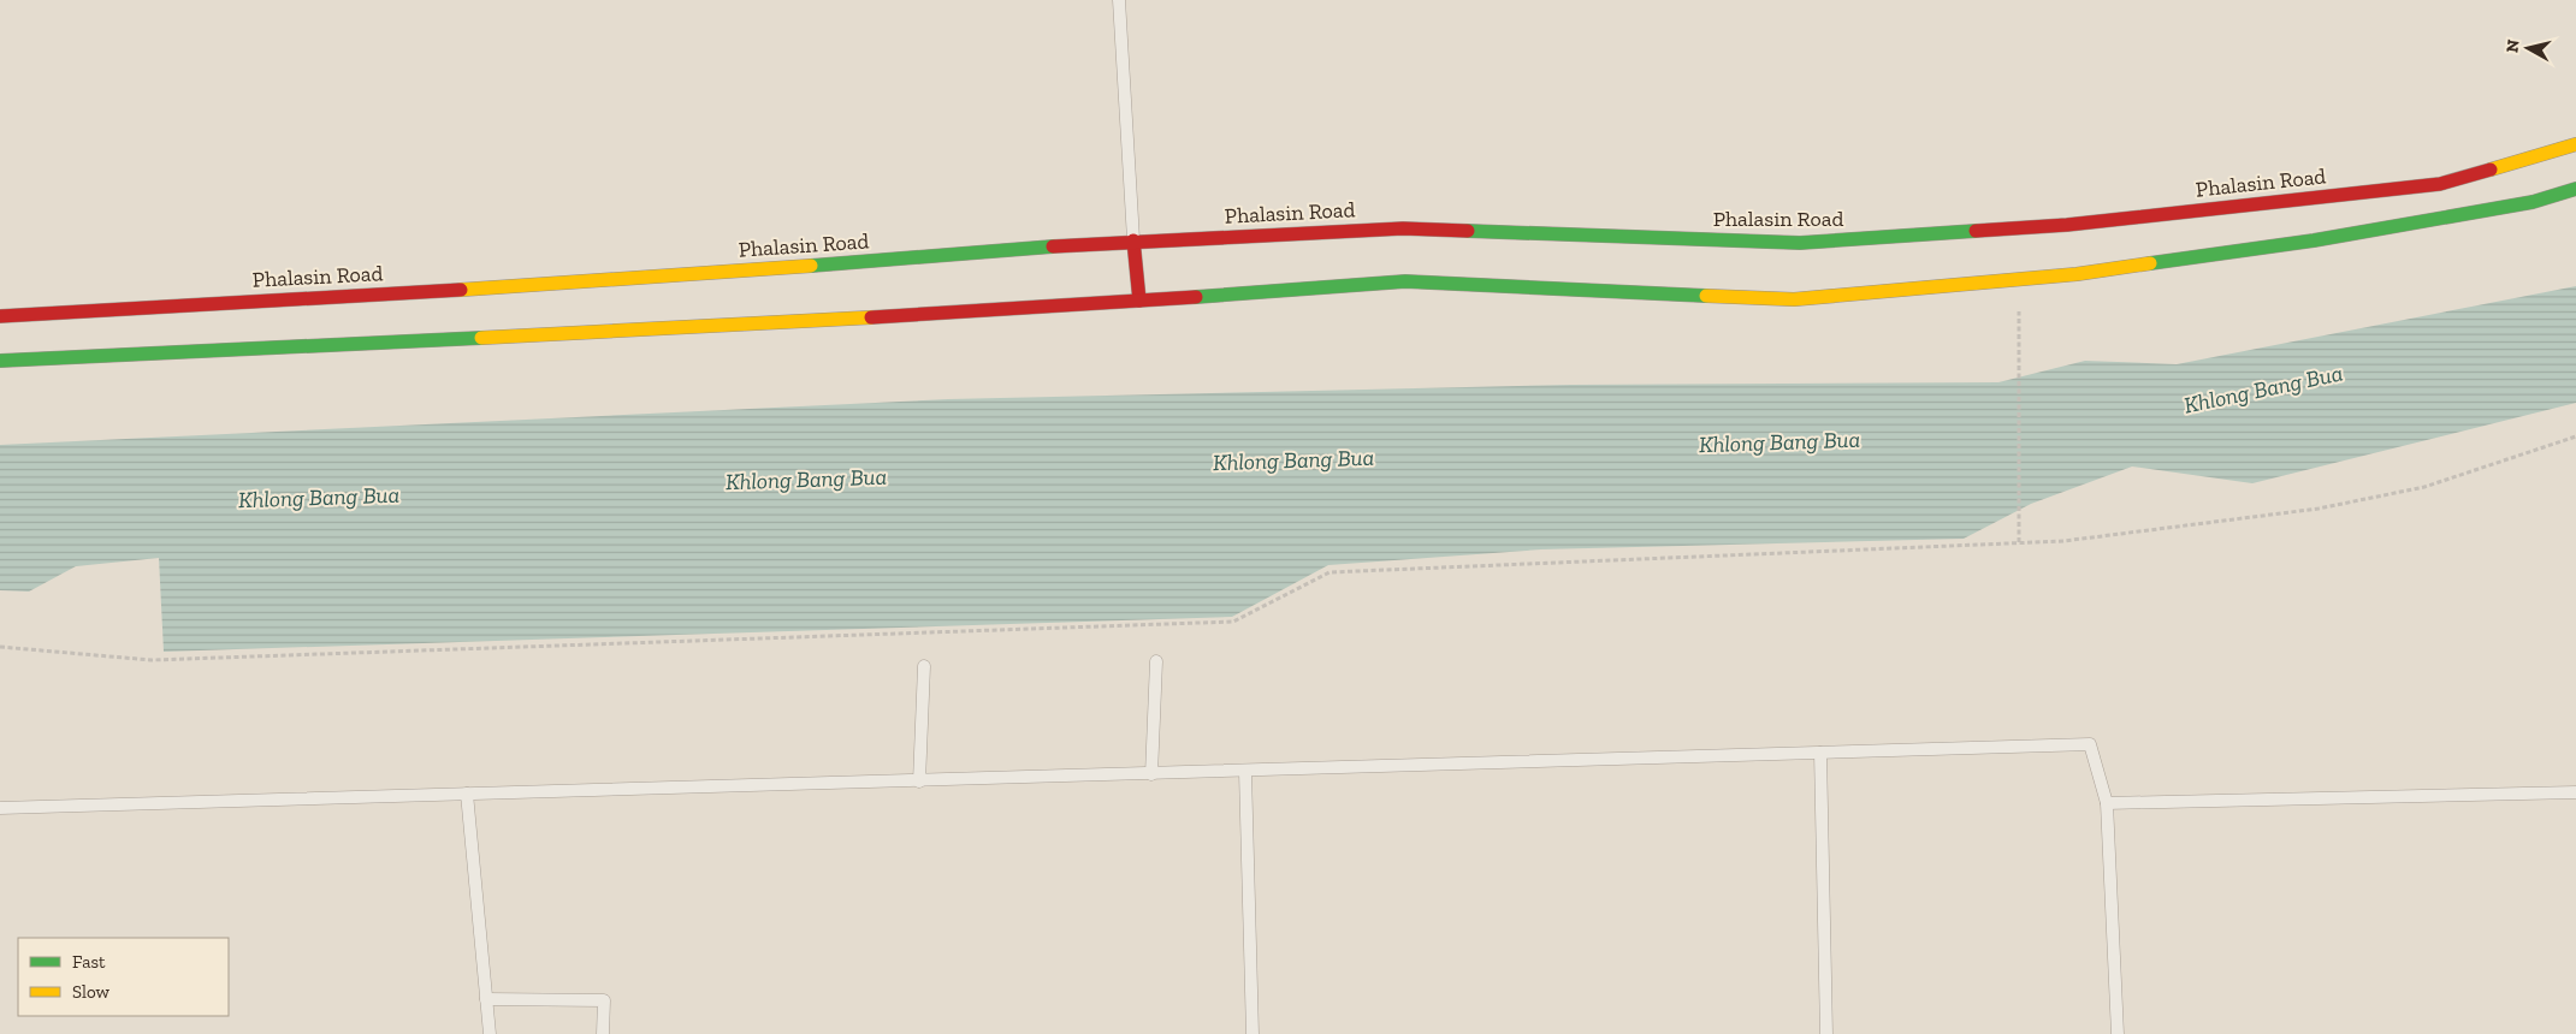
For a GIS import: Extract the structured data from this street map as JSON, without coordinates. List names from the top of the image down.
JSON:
{
  "streets": {
    "main road": ["Phalasin Road"]
  },
  "water": ["Khlong Bang Bua"],
  "legend": ["Fast", "Slow"],
  "north": "left"
}
